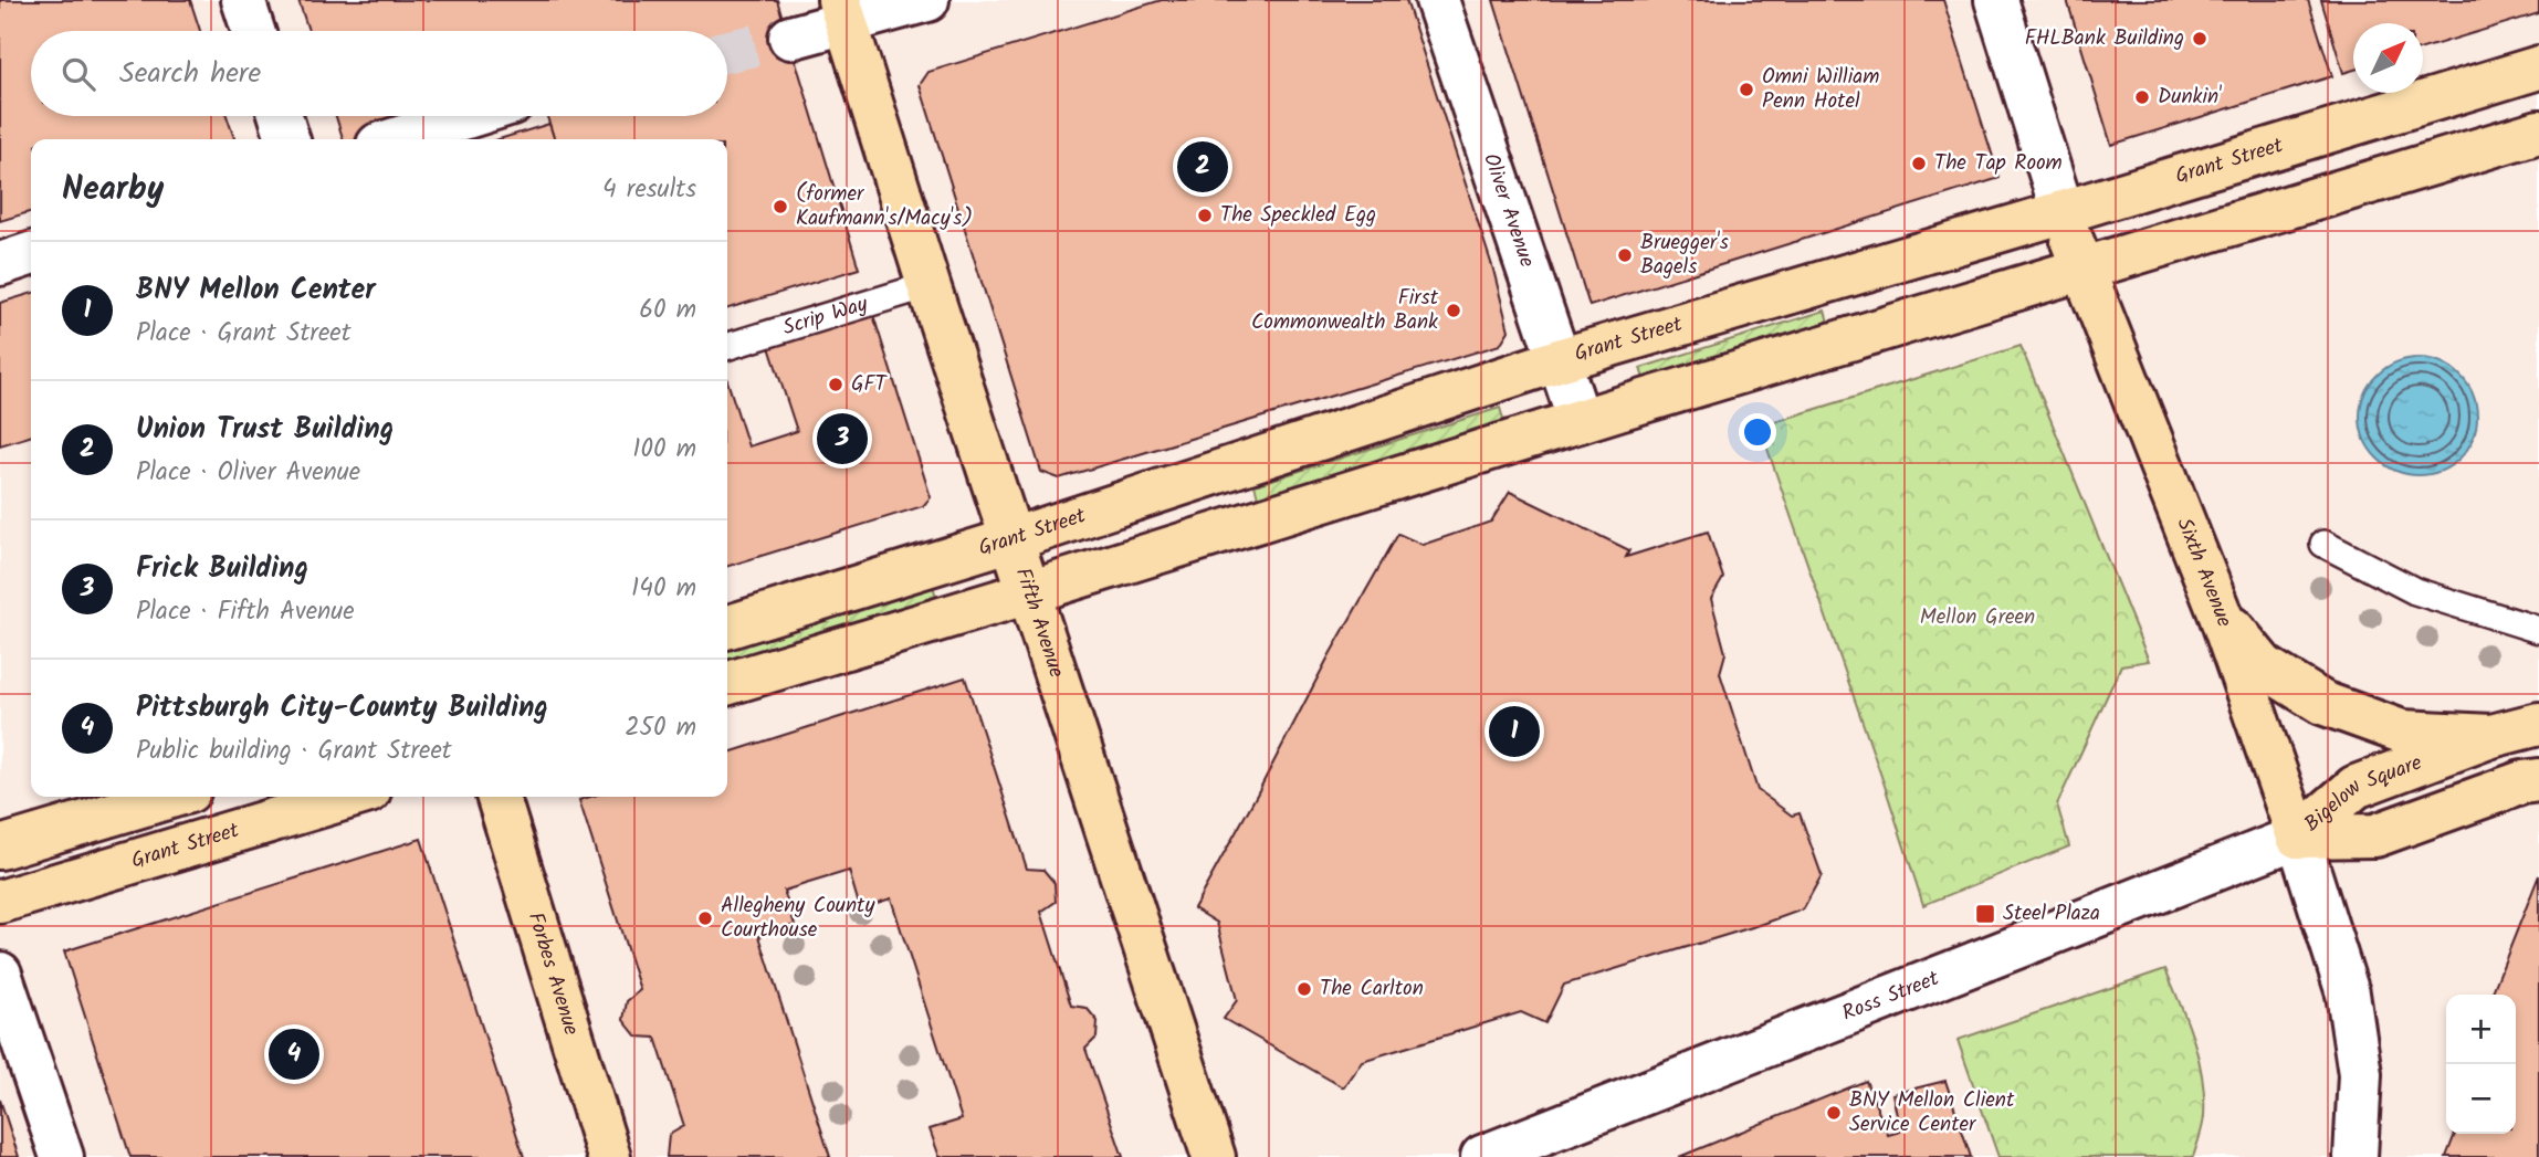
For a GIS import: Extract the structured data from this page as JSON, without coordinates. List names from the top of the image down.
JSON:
{
  "streets": {
    "main road": [
      "Grant Street",
      "Sixth Avenue",
      "Fifth Avenue",
      "Bigelow Square",
      "Forbes Avenue"
    ],
    "street": ["Oliver Avenue", "Ross Street"],
    "lane": ["Scrip Way"]
  },
  "crossings": [
    ["Grant Street", "Oliver Avenue"],
    ["Grant Street", "Sixth Avenue"],
    ["Grant Street", "Fifth Avenue"],
    ["Scrip Way", "Fifth Avenue"],
    ["Sixth Avenue", "Bigelow Square"],
    ["Sixth Avenue", "Ross Street"],
    ["Bigelow Square", "Ross Street"]
  ],
  "parks": ["Mellon Green"],
  "places": {
    "other": [
      "FHLBank Building",
      "Omni William Penn Hotel",
      "Dunkin'",
      "The Tap Room",
      "(former Kaufmann's/Macy's)",
      "The Speckled Egg",
      "Bruegger's Bagels",
      "First Commonwealth Bank",
      "GFT",
      "Allegheny County Courthouse",
      "The Carlton",
      "BNY Mellon Client Service Center"
    ],
    "transit": ["Steel Plaza"]
  },
  "north": "top right",
  "page": {
    "search": "Search here",
    "pins": [
      "2",
      "3",
      "1",
      "4"
    ],
    "heading": ["Nearby", "4 results"],
    "list": [
      {
        "mark": "1",
        "name": "BNY Mellon Center",
        "note": "Place · Grant Street",
        "value": "60 m"
      },
      {
        "mark": "2",
        "name": "Union Trust Building",
        "note": "Place · Oliver Avenue",
        "value": "100 m"
      },
      {
        "mark": "3",
        "name": "Frick Building",
        "note": "Place · Fifth Avenue",
        "value": "140 m"
      },
      {
        "mark": "4",
        "name": "Pittsburgh City-County Building",
        "note": "Public building · Grant Street",
        "value": "250 m"
      }
    ],
    "map_buttons": ["+", "−"]
  }
}
